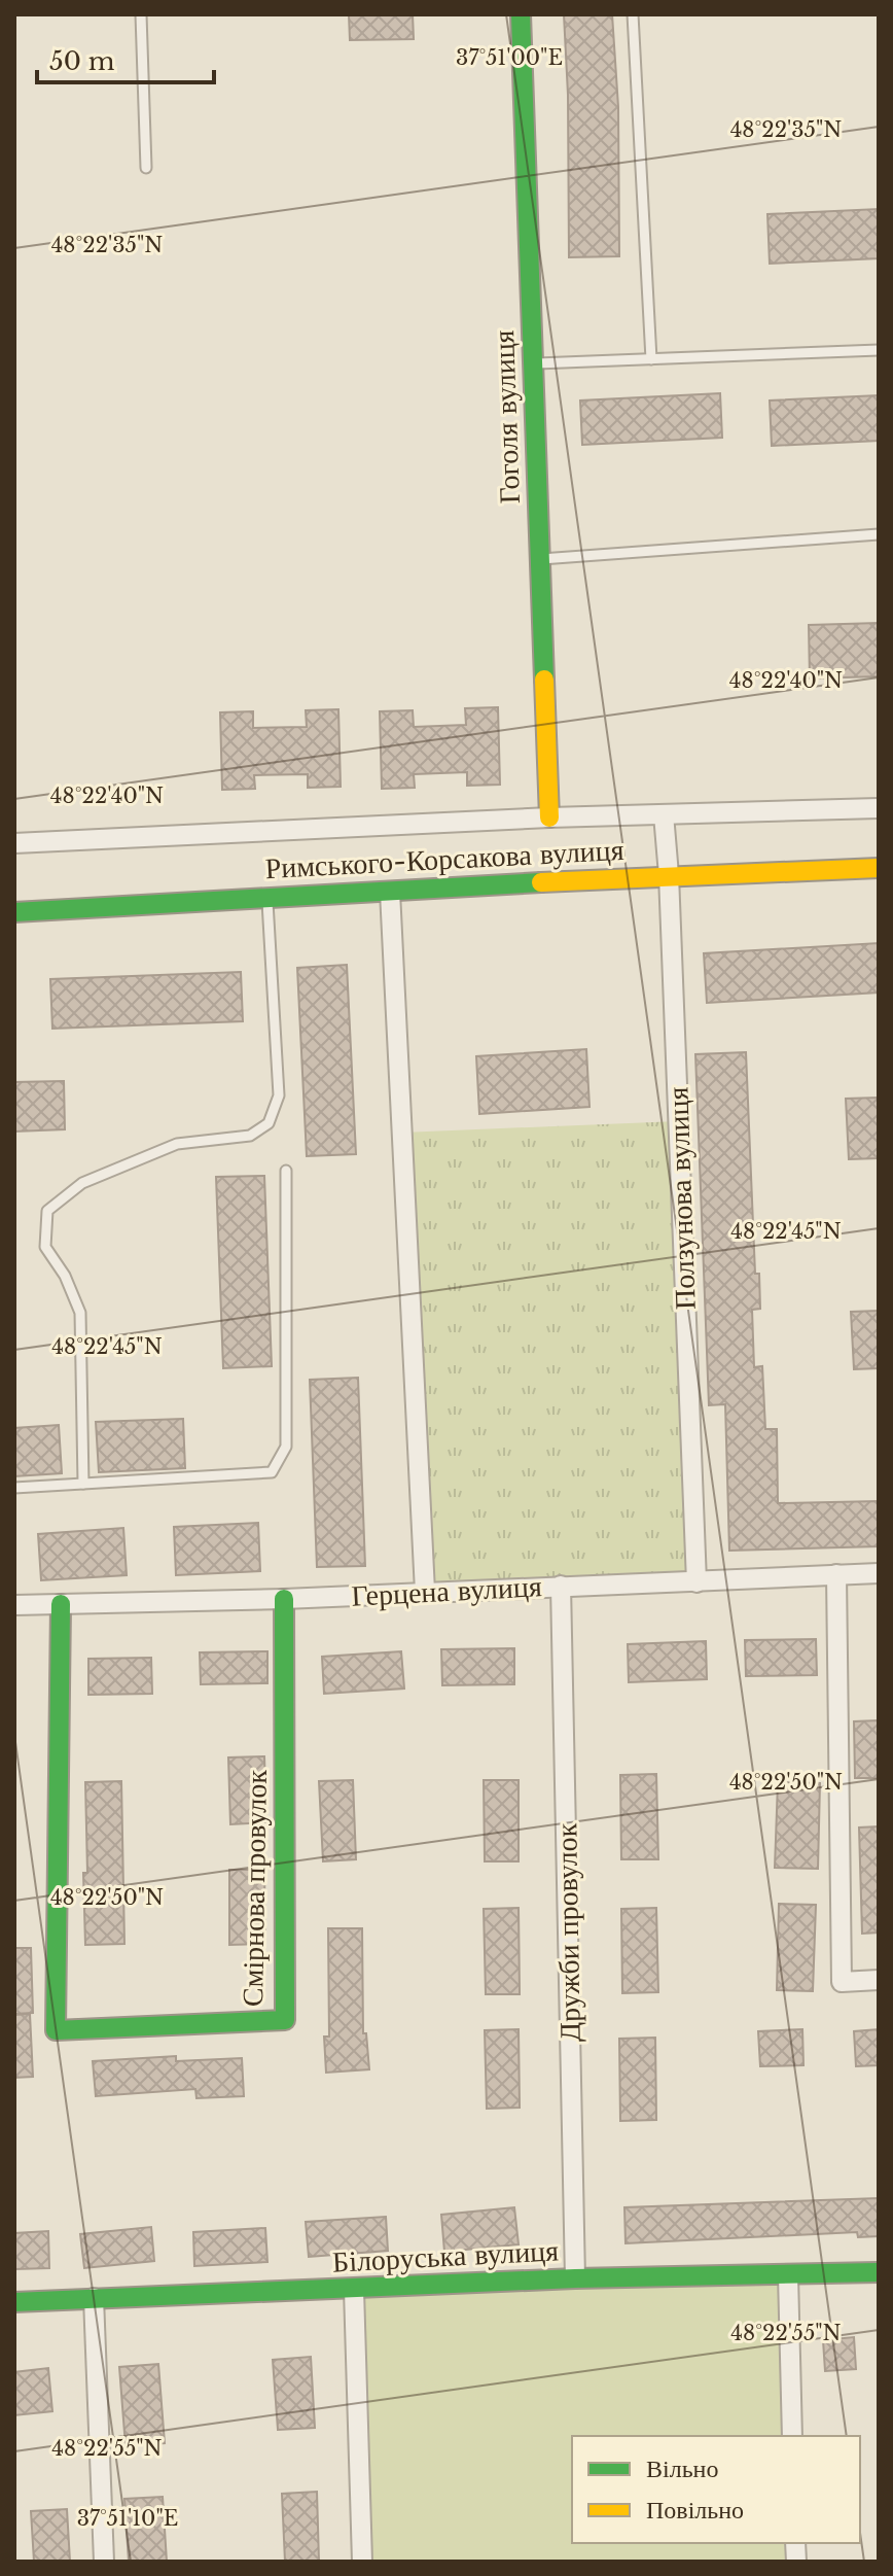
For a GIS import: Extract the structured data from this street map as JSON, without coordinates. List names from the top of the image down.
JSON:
{
  "streets": {
    "street": [
      "Гоголя вулиця",
      "Римського-Корсакова вулиця",
      "Ползунова вулиця",
      "Герцена вулиця",
      "Смірнова провулок",
      "Дружби провулок",
      "Білоруська вулиця"
    ]
  },
  "crossings": [
    ["Гоголя вулиця", "Римського-Корсакова вулиця"],
    ["Римського-Корсакова вулиця", "Ползунова вулиця"],
    ["Ползунова вулиця", "Герцена вулиця"],
    ["Герцена вулиця", "Смірнова провулок"],
    ["Герцена вулиця", "Дружби провулок"],
    ["Дружби провулок", "Білоруська вулиця"]
  ],
  "legend": ["Вільно", "Повільно"],
  "scale_bar": "50 m",
  "coordinates": [
    "37°51'00\"E",
    "48°22'35\"N",
    "48°22'40\"N",
    "48°22'45\"N",
    "48°22'50\"N",
    "48°22'55\"N",
    "37°51'10\"E"
  ]
}
